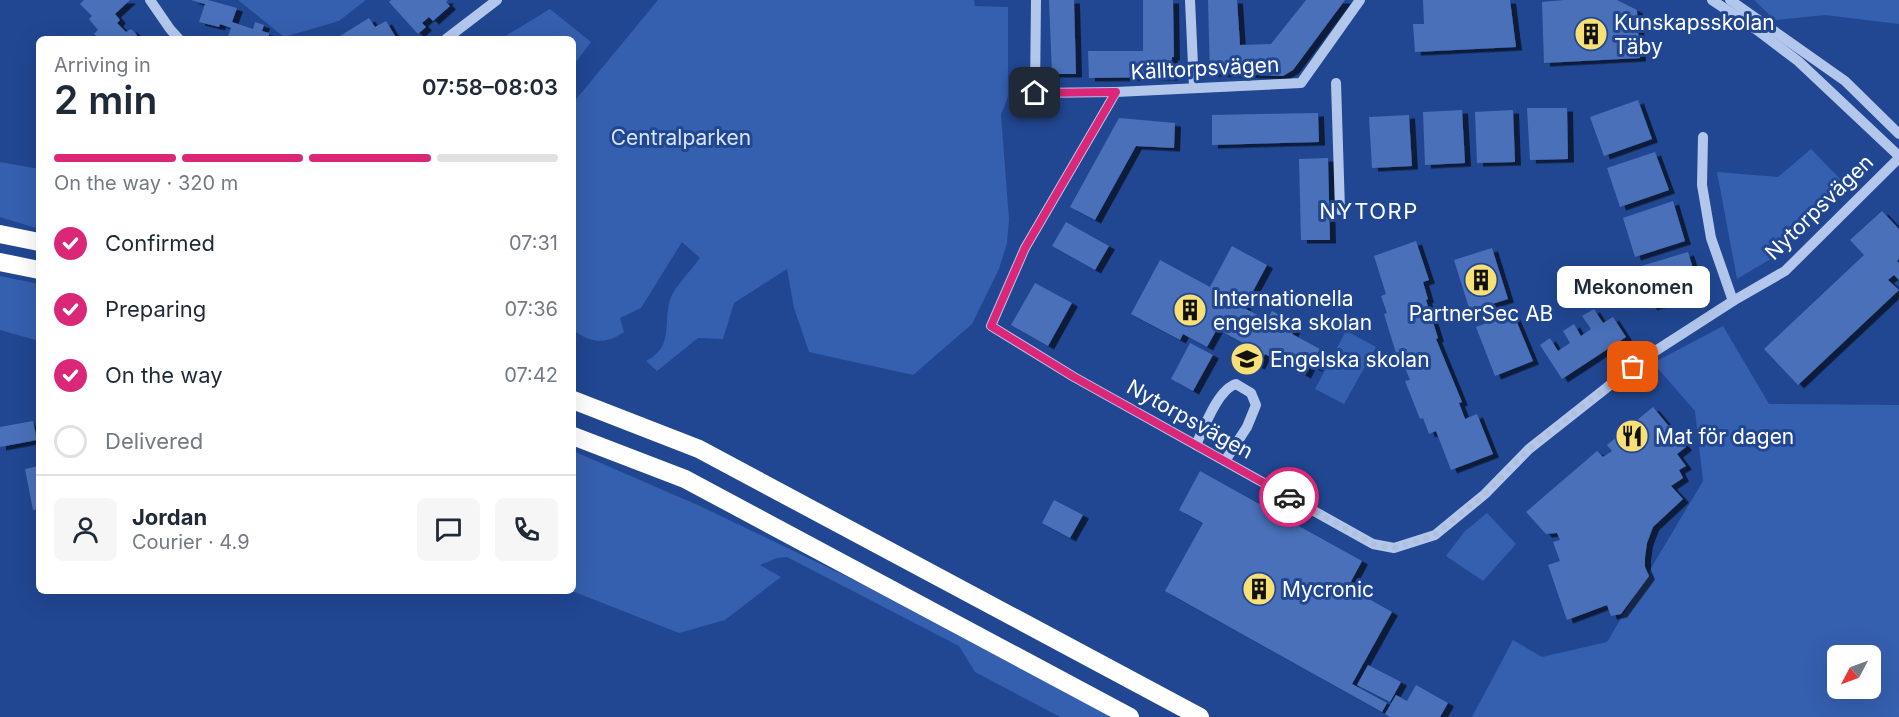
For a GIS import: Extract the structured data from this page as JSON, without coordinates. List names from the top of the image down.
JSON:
{
  "streets": {
    "street": ["Källtorpsvägen", "Nytorpsvägen"]
  },
  "crossings": [
    ["Källtorpsvägen", "Nytorpsvägen"]
  ],
  "districts": ["NYTORP"],
  "parks": ["Centralparken"],
  "places": {
    "building": [
      "Kunskapsskolan Täby",
      "PartnerSec AB",
      "Internationella engelska skolan",
      "Mycronic"
    ],
    "school or university": ["Engelska skolan"],
    "other": ["Mekonomen"],
    "restaurant": ["Mat för dagen"]
  },
  "north": "bottom left",
  "page": {
    "heading": ["2 min", "Arriving in", "07:58–08:03"],
    "panel": ["Jordan", "Courier · 4.9"],
    "bar": "On the way · 320 m",
    "list": [
      ["Confirmed", "07:31"],
      ["Preparing", "07:36"],
      ["On the way", "07:42"],
      "Delivered"
    ],
    "bubble": "Mekonomen"
  }
}
